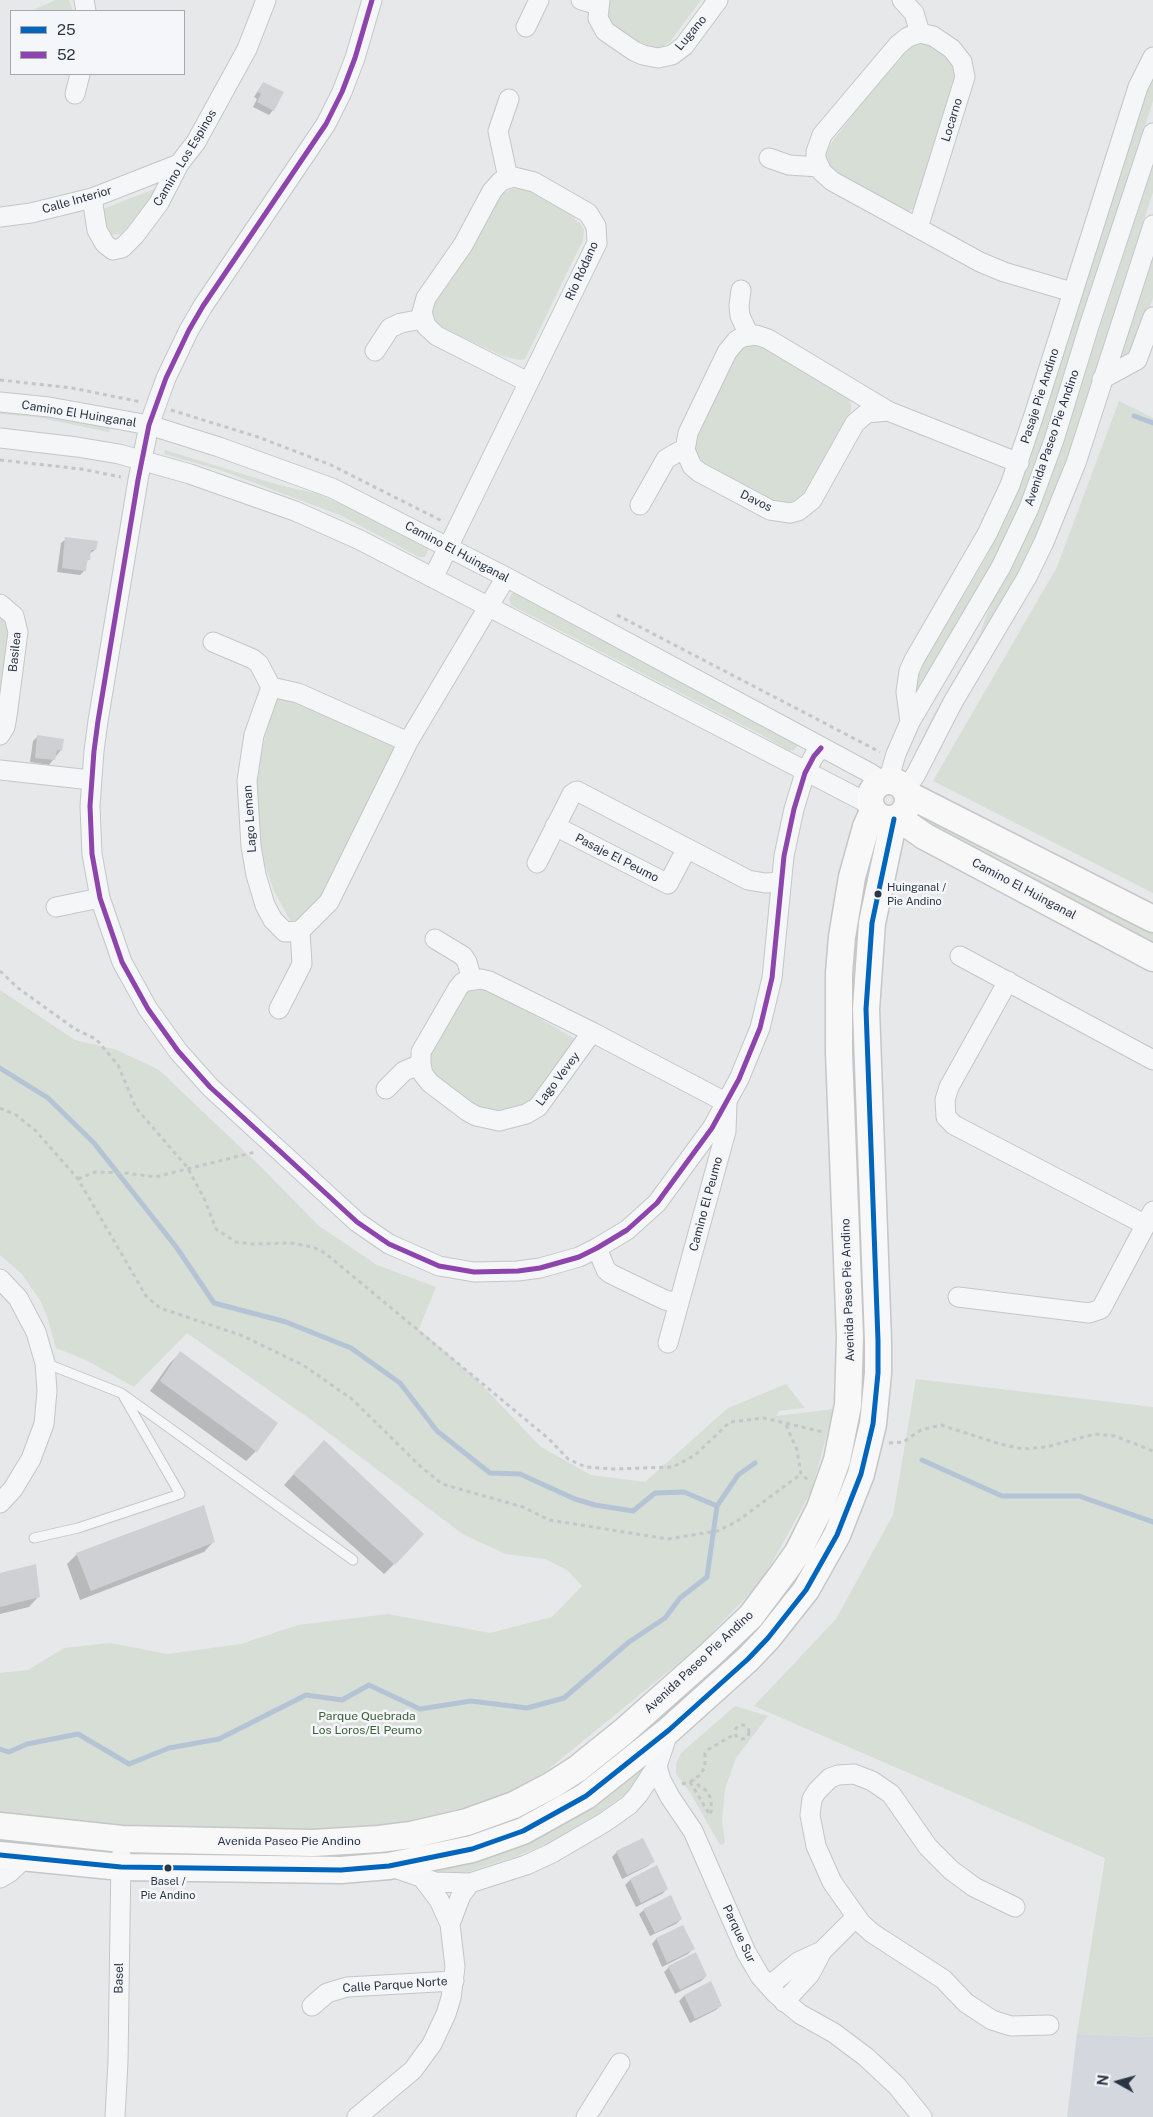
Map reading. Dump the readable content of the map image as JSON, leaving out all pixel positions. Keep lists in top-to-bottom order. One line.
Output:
{"streets":{"street":["Lugano","Locarno","Camino Los Espinos","Calle Interior","Río Ródano","Pasaje Pie Andino","Camino El Huinganal","Avenida Paseo Pie Andino","Davos","Basilea","Lago Leman","Pasaje El Peumo","Lago Vevey","Camino El Peumo","Parque Sur","Basel","Calle Parque Norte"]},"crossings":[["Camino Los Espinos","Calle Interior"],["Río Ródano","Camino El Huinganal"],["Pasaje Pie Andino","Avenida Paseo Pie Andino"],["Camino El Huinganal","Avenida Paseo Pie Andino"],["Camino El Huinganal","Camino El Peumo"],["Avenida Paseo Pie Andino","Basel"]],"parks":["Parque Quebrada Los Loros/El Peumo"],"places":["Huinganal / Pie Andino","Basel / Pie Andino"],"lines":["transit line 52","transit line 25"],"legend":["25","52"],"north":"left"}
